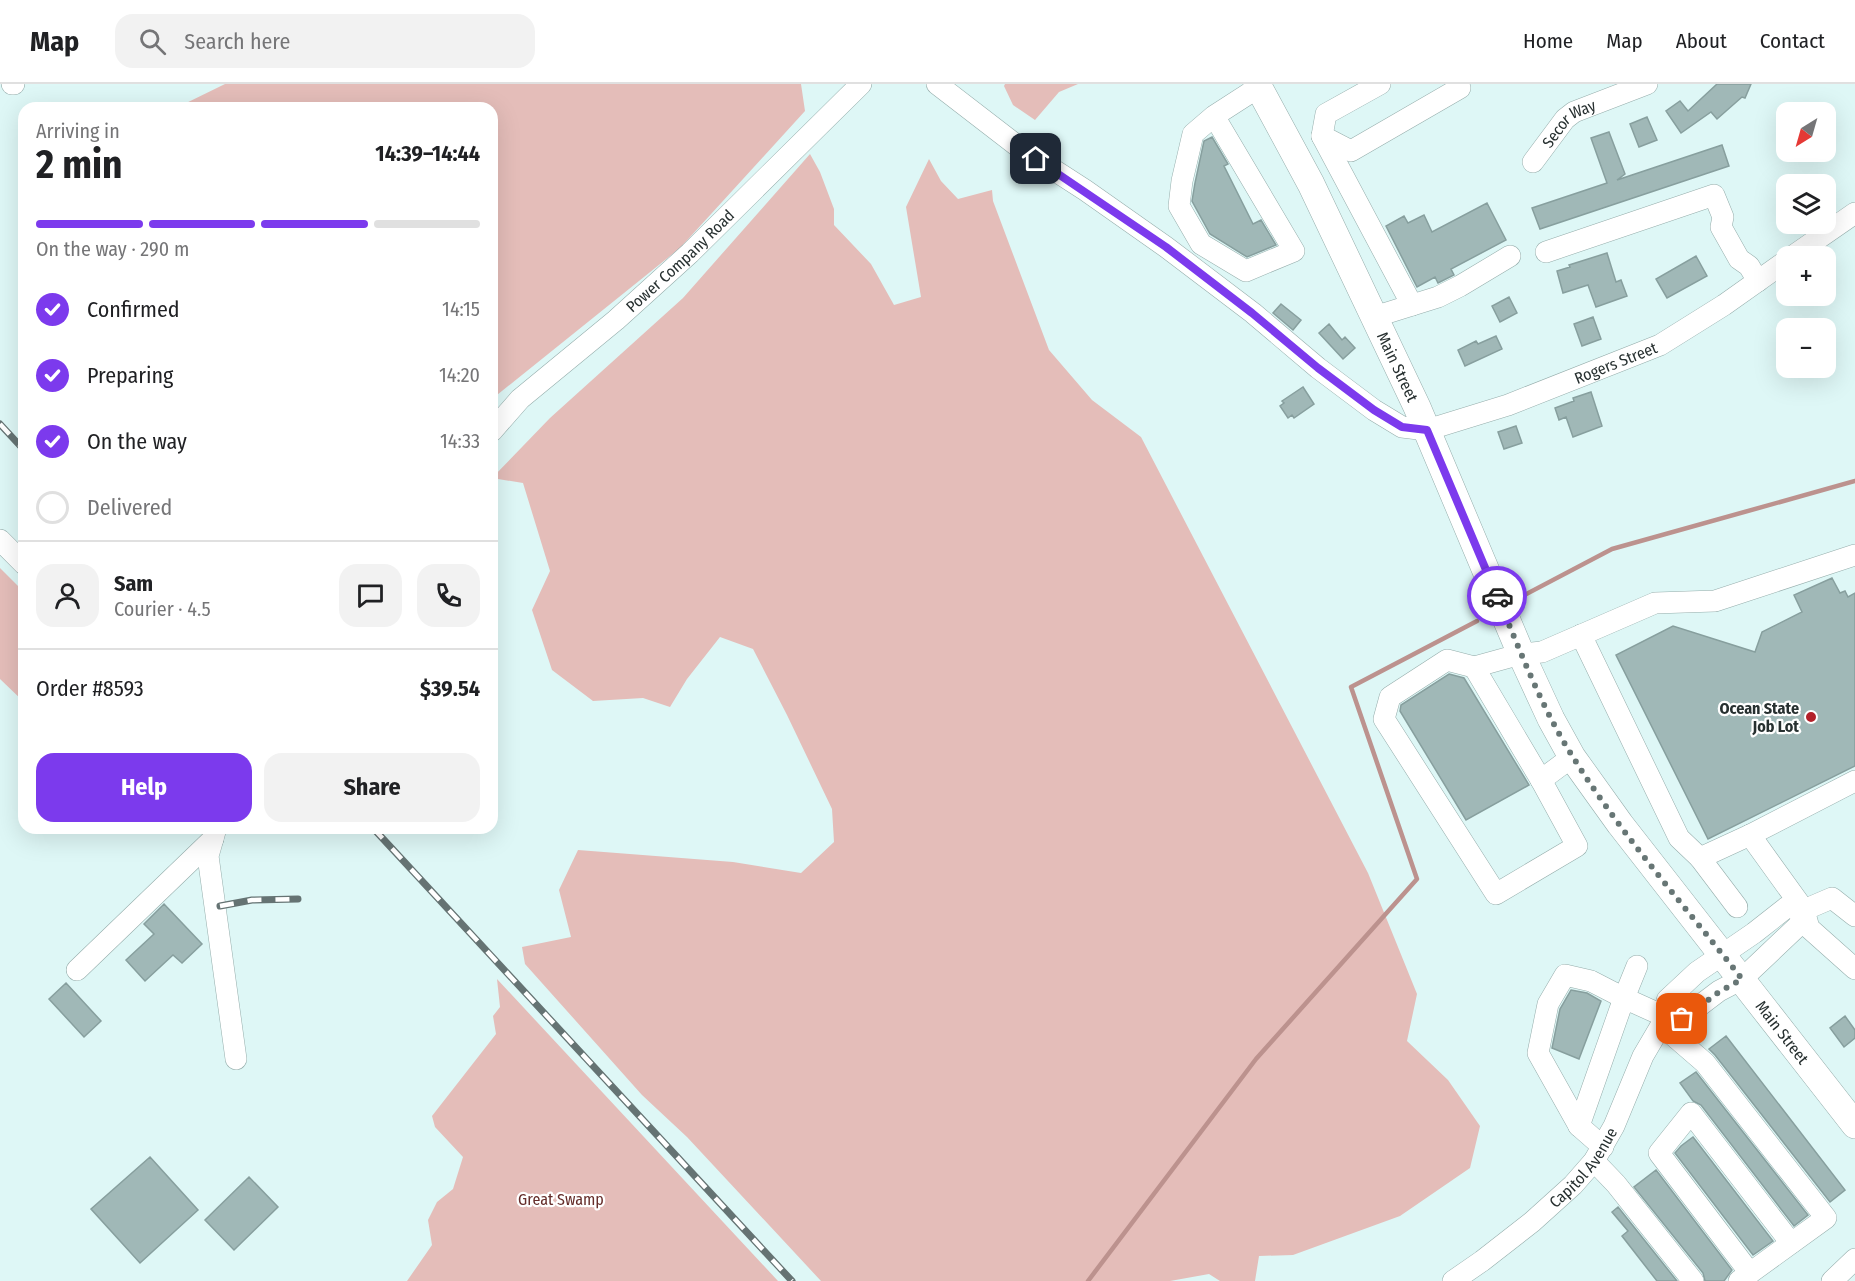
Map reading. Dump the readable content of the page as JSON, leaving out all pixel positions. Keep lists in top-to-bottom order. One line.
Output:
{"streets":{"main road":["Main Street"],"street":["Secor Way","Power Company Road","Rogers Street","Capitol Avenue"]},"crossings":[["Rogers Street","Main Street"],["Main Street","Capitol Avenue"]],"parks":["Great Swamp"],"places":["Ocean State Job Lot"],"north":"bottom left","page":{"header":"Map","search":"Search here","nav":["Home","Map","About","Contact"],"map_buttons":["+","−"],"heading":["2 min","Arriving in","14:39–14:44"],"panel":["Sam","Courier · 4.5","Order #8593","$39.54"],"bar":"On the way · 290 m","list":[["Confirmed","14:15"],["Preparing","14:20"],["On the way","14:33"],"Delivered"],"buttons":["Help","Share"]}}
